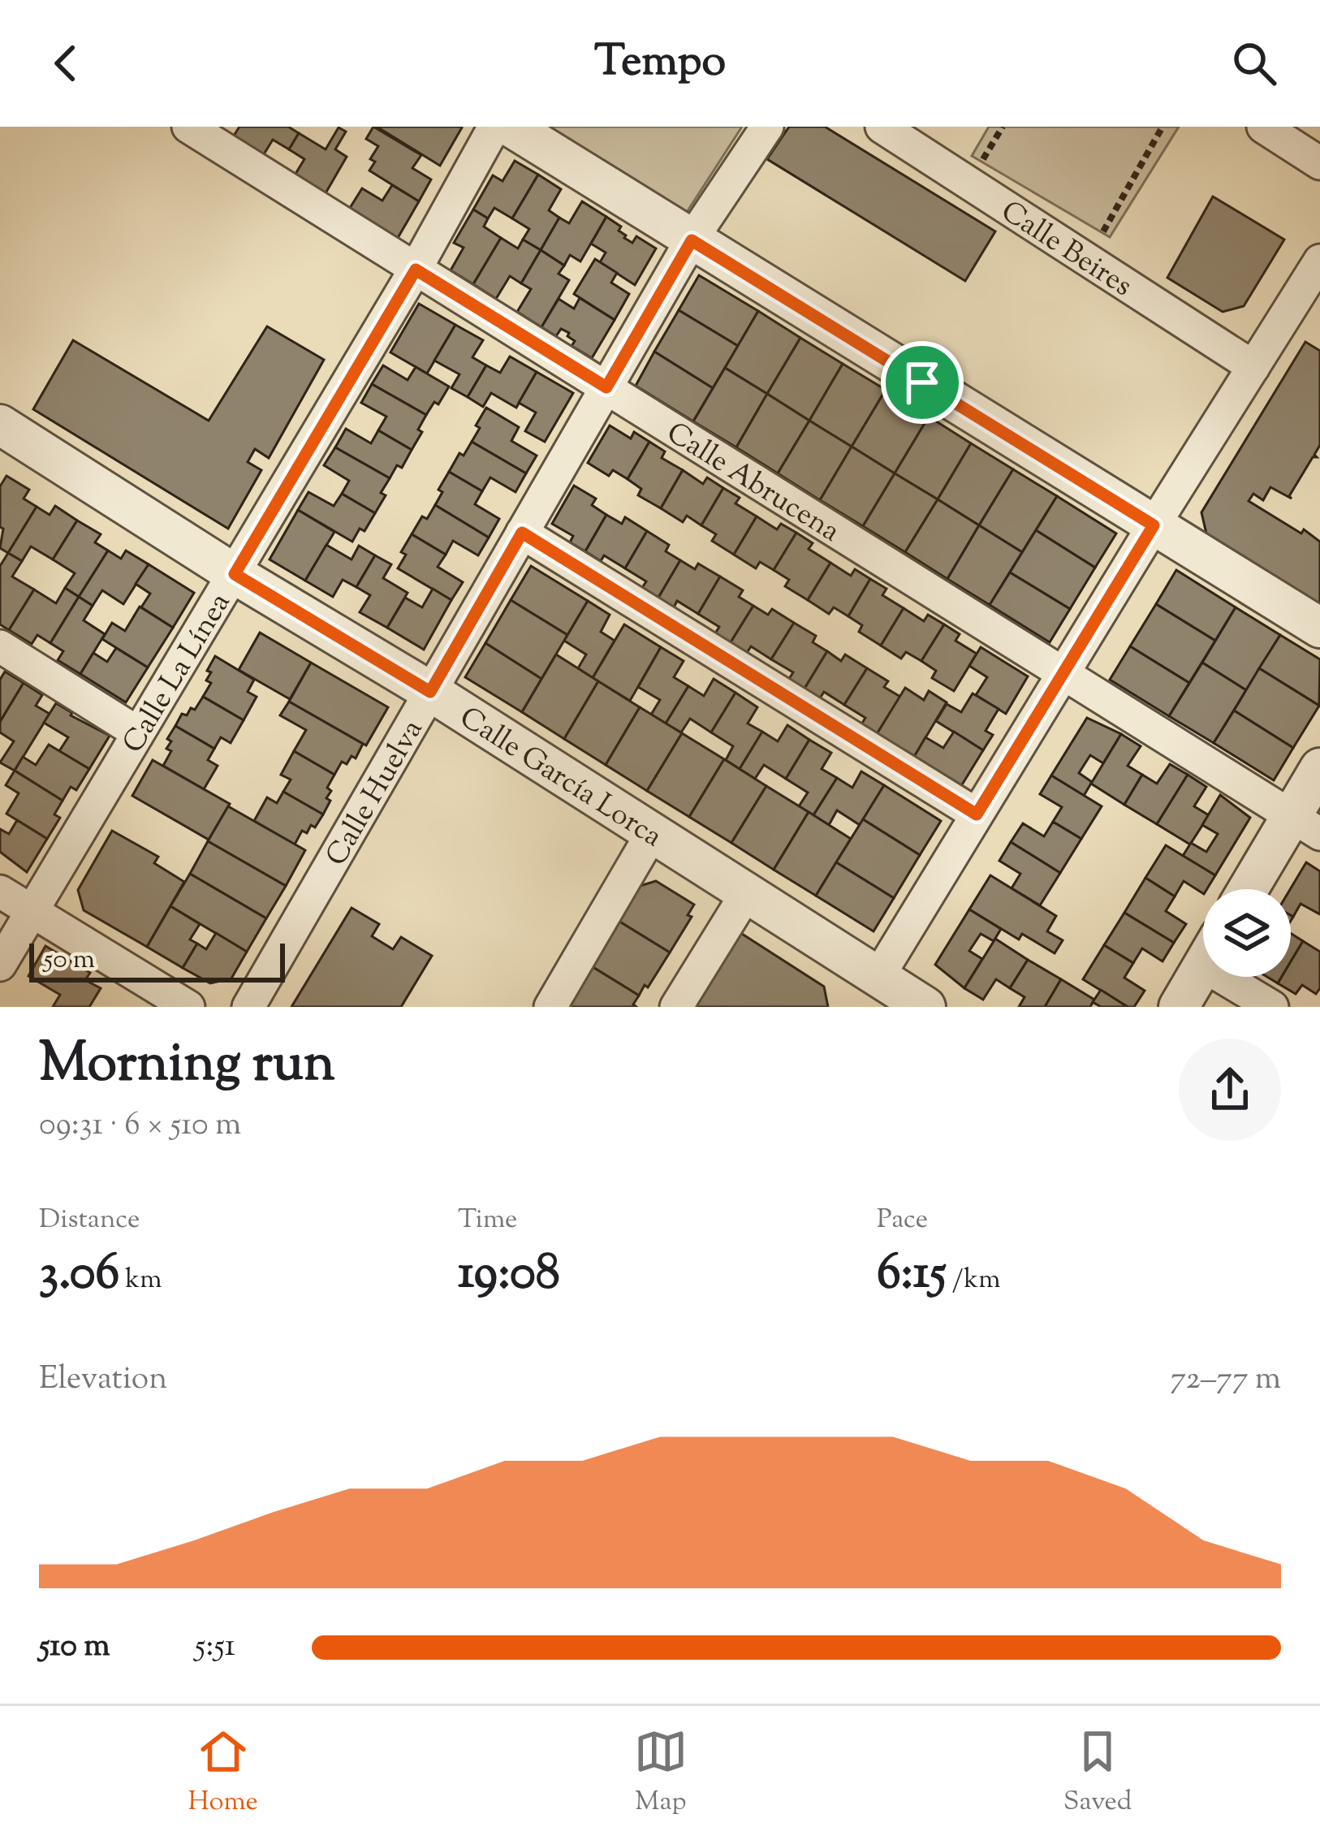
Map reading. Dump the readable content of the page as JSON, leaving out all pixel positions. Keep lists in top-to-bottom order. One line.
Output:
{"streets":{"street":["Calle Beires","Calle Abrucena","Calle La Línea","Calle García Lorca","Calle Huelva"]},"crossings":[["Calle Abrucena","Calle La Línea"],["Calle Abrucena","Calle Huelva"],["Calle La Línea","Calle García Lorca"],["Calle García Lorca","Calle Huelva"]],"scale_bar":"50 m","page":{"header":"Tempo","scale":"50 m","heading":["Morning run","09:31 · 6 × 510 m"],"stats":[["Distance","3.06 km"],["Time","19:08"],["Pace","6:15 /km"]],"chart":["Elevation","72–77 m"],"list":[{"name":"510 m","note":"5:51"}],"tabs":["Home","Map","Saved"]}}
